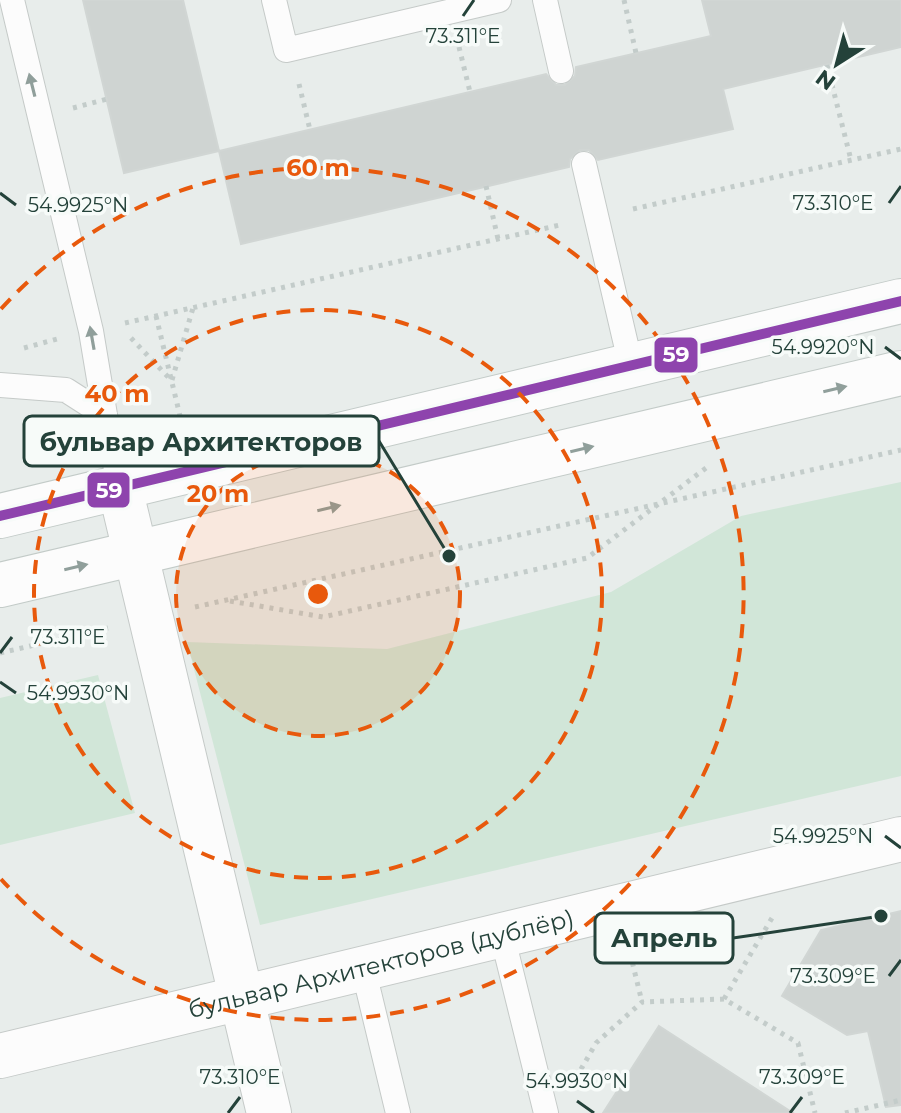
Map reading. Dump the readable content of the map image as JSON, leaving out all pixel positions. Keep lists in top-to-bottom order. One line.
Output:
{"streets":{"main road":["бульвар Архитекторов (дублёр)"]},"places":["бульвар Архитекторов","Апрель"],"lines":["transit line 59"],"north":"bottom left","coordinates":["73.311°E","73.310°E","54.9925°N","54.9920°N","54.9930°N","73.309°E"],"rings":["60 m","40 m","20 m"]}
